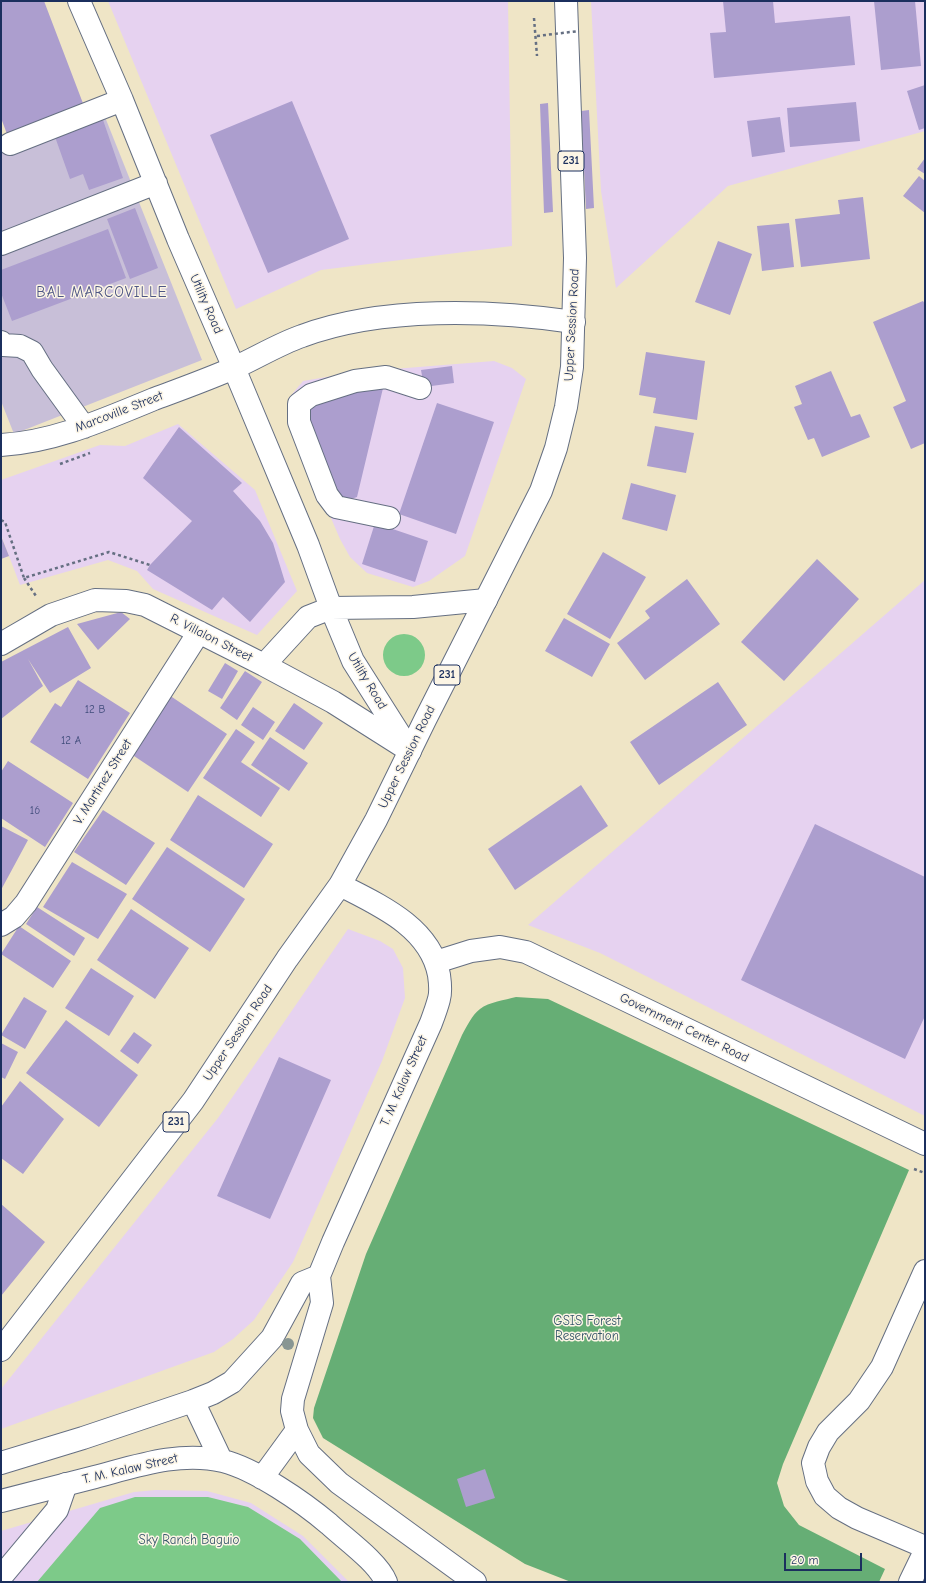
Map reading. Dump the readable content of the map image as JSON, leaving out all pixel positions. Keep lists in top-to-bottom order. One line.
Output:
{"streets":{"main road":["231","Utility Road","Upper Session Road","Marcoville Street","R. Villalon Street","V. Martinez Street","Government Center Road","T. M. Kalaw Street"]},"crossings":[["Utility Road","Upper Session Road"],["Utility Road","Marcoville Street"],["Utility Road","R. Villalon Street"],["Upper Session Road","Marcoville Street"],["Upper Session Road","R. Villalon Street"],["Upper Session Road","T. M. Kalaw Street"],["R. Villalon Street","V. Martinez Street"],["Government Center Road","T. M. Kalaw Street"]],"districts":["BAL MARCOVILLE"],"parks":["GSIS Forest Reservation","Sky Ranch Baguio"],"house_numbers":["12 B","12 A","16"],"scale_bar":"20 m"}
